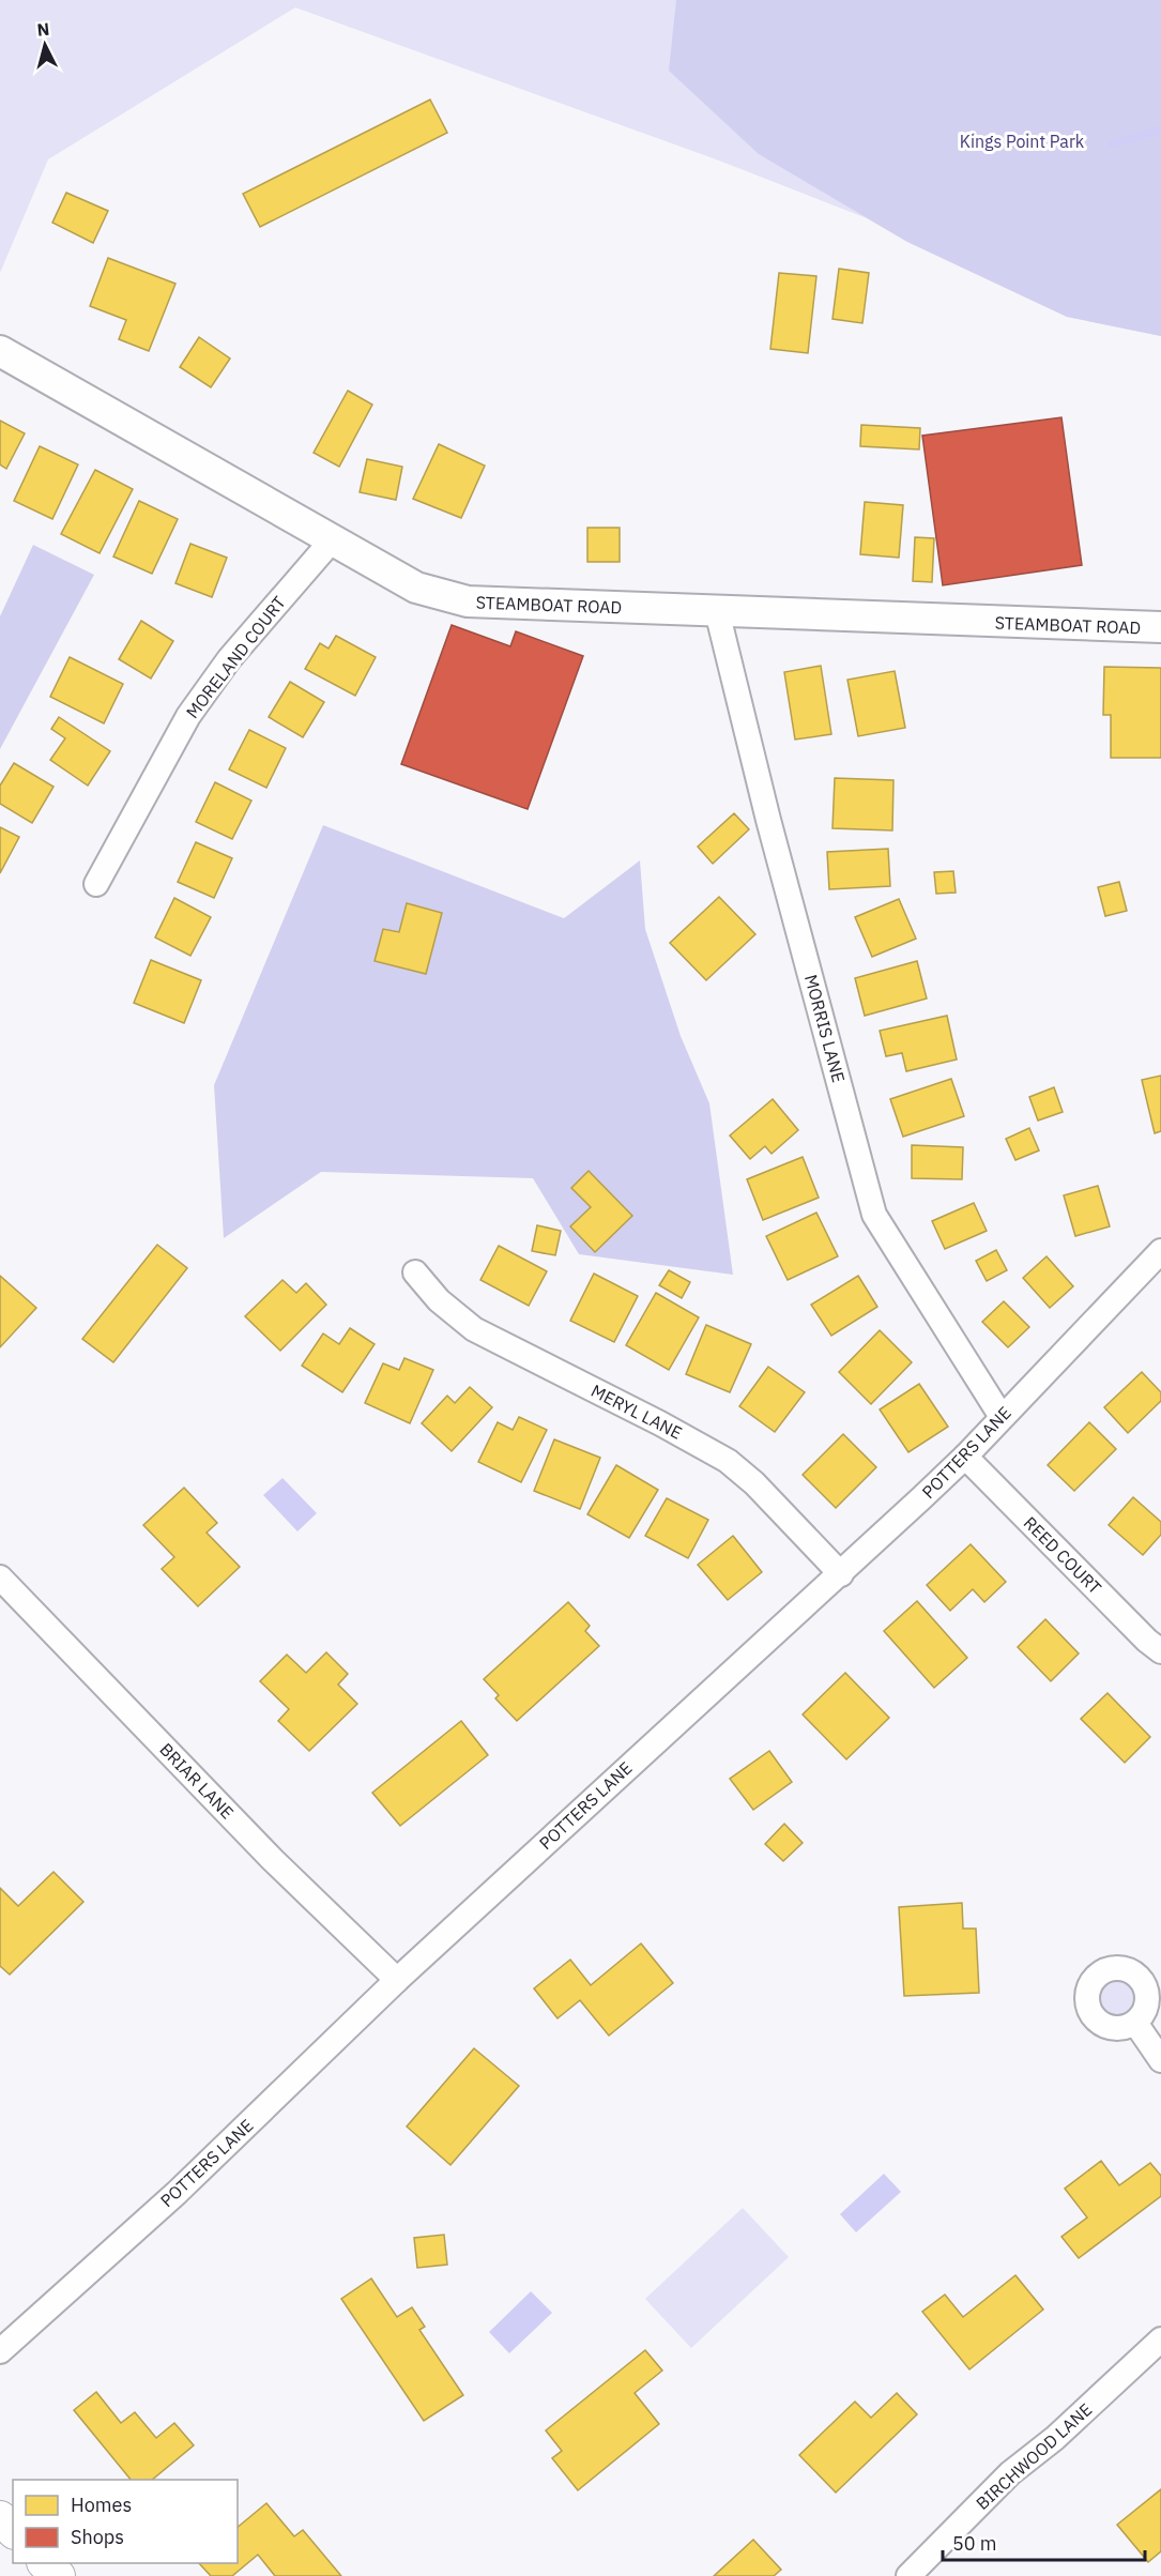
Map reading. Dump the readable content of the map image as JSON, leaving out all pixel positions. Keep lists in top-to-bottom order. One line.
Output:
{"streets":{"street":["STEAMBOAT ROAD","MORELAND COURT","MORRIS LANE","MERYL LANE","POTTERS LANE","REED COURT","BRIAR LANE","BIRCHWOOD LANE"]},"crossings":[["STEAMBOAT ROAD","MORELAND COURT"],["STEAMBOAT ROAD","MORRIS LANE"],["MORRIS LANE","POTTERS LANE"],["MERYL LANE","POTTERS LANE"],["POTTERS LANE","REED COURT"],["POTTERS LANE","BRIAR LANE"]],"parks":["Kings Point Park"],"legend":["Homes","Shops"],"scale_bar":"50 m","north":"top"}
